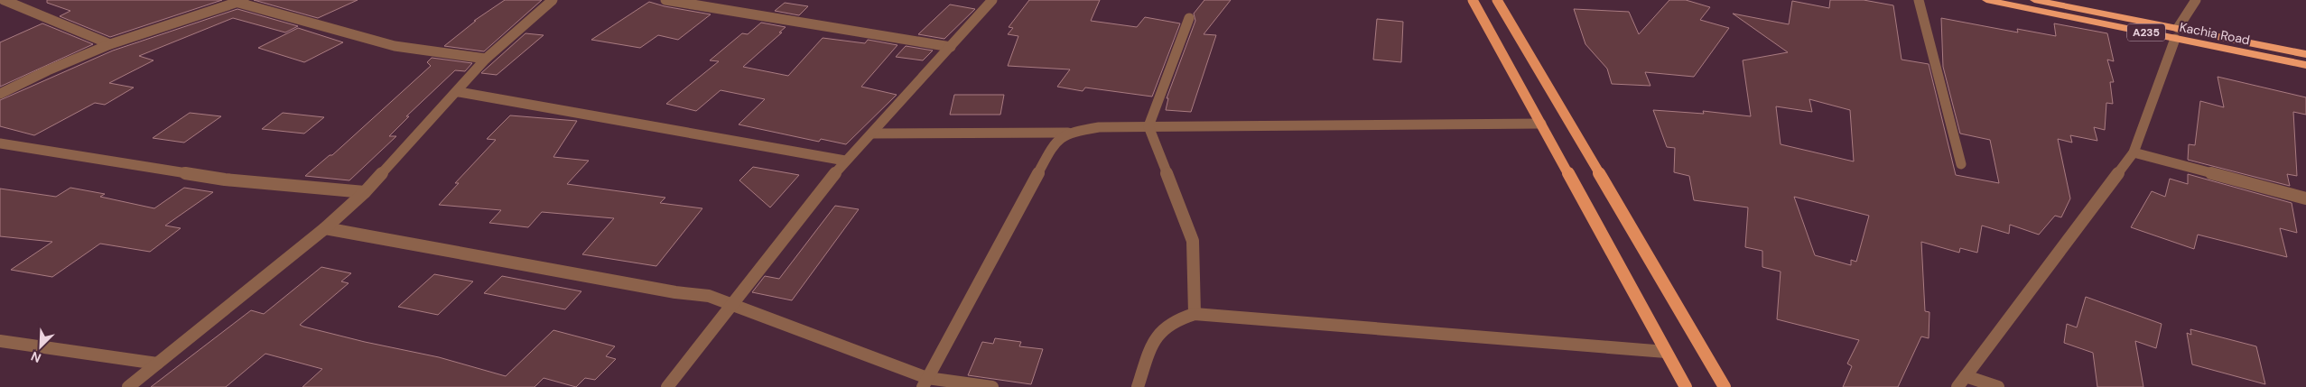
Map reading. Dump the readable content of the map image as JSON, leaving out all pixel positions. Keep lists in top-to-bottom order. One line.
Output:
{"streets":{"highway":["A235","Kachia Road"]},"north":"bottom left"}
